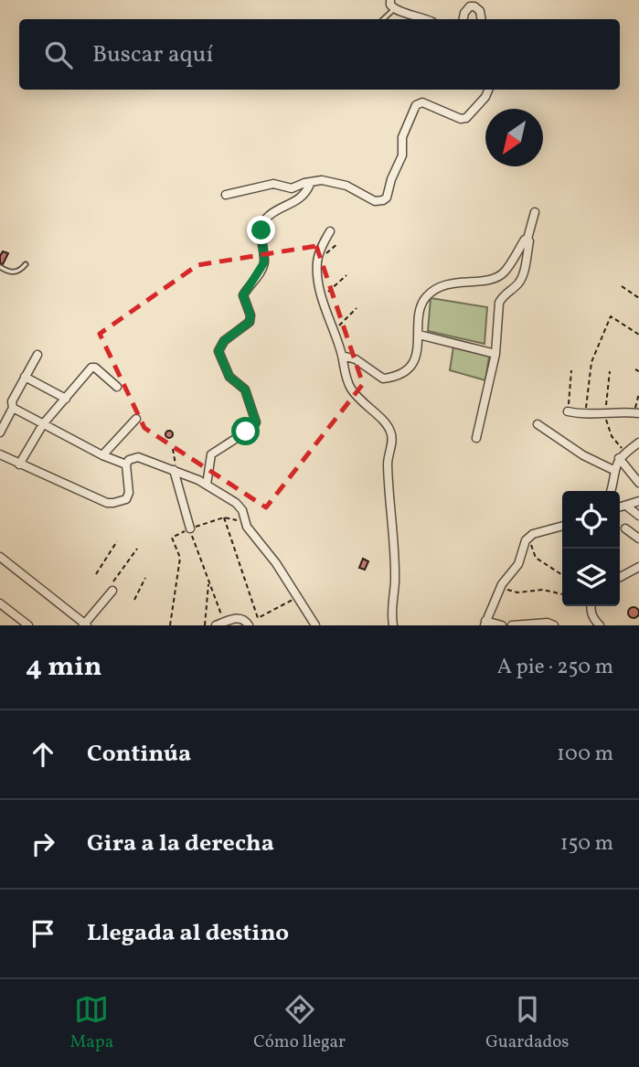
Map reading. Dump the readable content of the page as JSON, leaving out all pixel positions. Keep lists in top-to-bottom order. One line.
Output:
{"north":"bottom left","page":{"search":"Buscar aquí","heading":["4 min","A pie · 250 m"],"list":[["Continúa","100 m"],["Gira a la derecha","150 m"],"Llegada al destino"],"nav":["Mapa","Cómo llegar","Guardados"]}}
